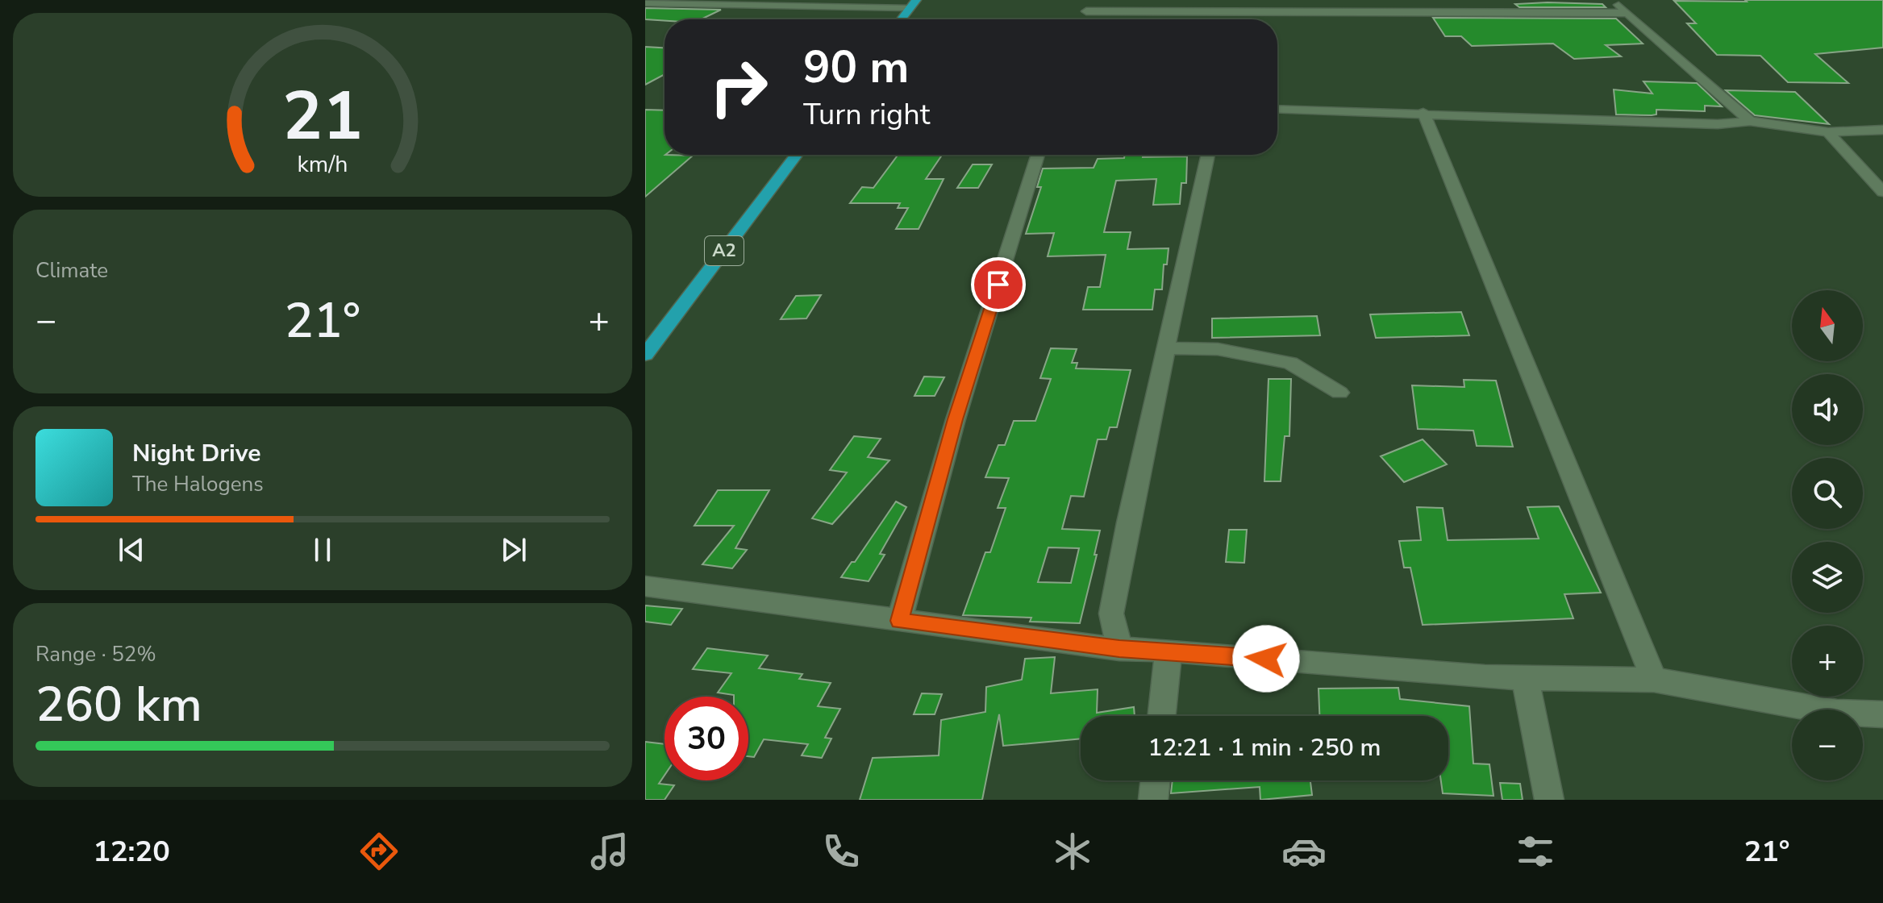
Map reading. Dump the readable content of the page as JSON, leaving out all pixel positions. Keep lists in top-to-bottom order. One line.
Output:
{"streets":{"highway":["A2"]},"north":"top","page":{"turn":["90 m","Turn right"],"tile":["Climate",["Range · 52%","260 km"]],"map_buttons":["+","−"],"heat":["−","21°","+"],"song":["Night Drive","The Halogens"],"limit":"30","trip":"12:21 · 1 min · 250 m","tabs":["12:20","21°"],"gauge":["21","km/h"]}}
